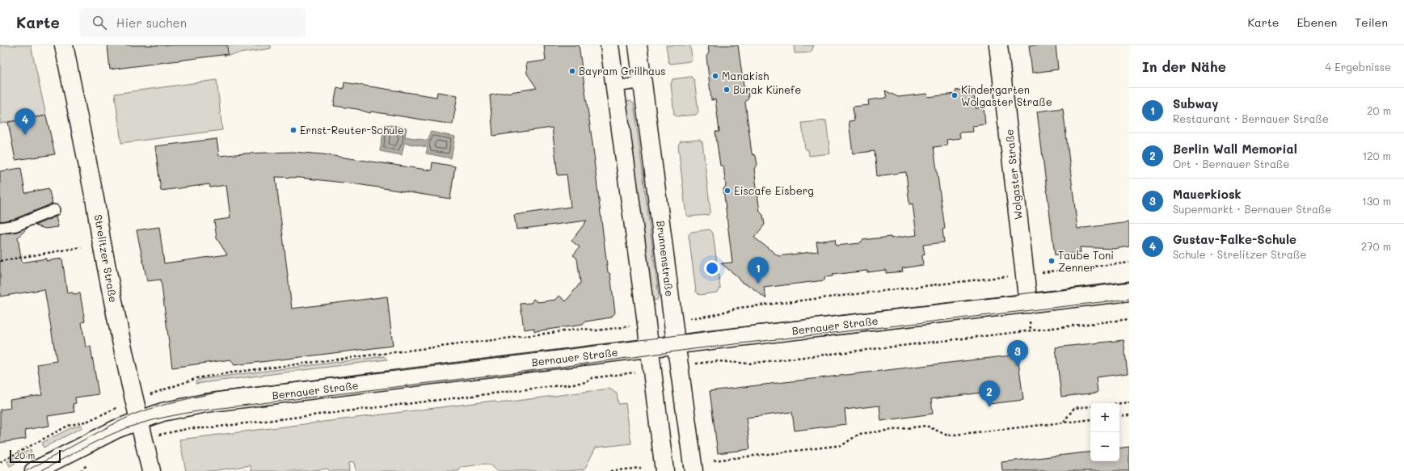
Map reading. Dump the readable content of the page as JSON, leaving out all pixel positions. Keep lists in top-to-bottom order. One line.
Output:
{"streets":{"main road":["Wolgaster Straße","Strelitzer Straße","Brunnenstraße","Bernauer Straße"]},"crossings":[["Wolgaster Straße","Bernauer Straße"],["Strelitzer Straße","Bernauer Straße"],["Brunnenstraße","Bernauer Straße"]],"places":["Bayram Grillhaus","Manakish","Burak Künefe","Kindergarten Wolgaster Straße","Ernst-Reuter-Schule","Eiscafe Eisberg","Taube Toni Zenner"],"scale_bar":"20 m","page":{"header":"Karte","search":"Hier suchen","nav":["Karte","Ebenen","Teilen"],"heading":["In der Nähe","4 Ergebnisse"],"list":[{"mark":"1","name":"Subway","note":"Restaurant · Bernauer Straße","value":"20 m"},{"mark":"2","name":"Berlin Wall Memorial","note":"Ort · Bernauer Straße","value":"120 m"},{"mark":"3","name":"Mauerkiosk","note":"Supermarkt · Bernauer Straße","value":"130 m"},{"mark":"4","name":"Gustav-Falke-Schule","note":"Schule · Strelitzer Straße","value":"270 m"}],"pins":["4","1","3","2"],"map_buttons":["+","−"],"scale":"20 m"}}
